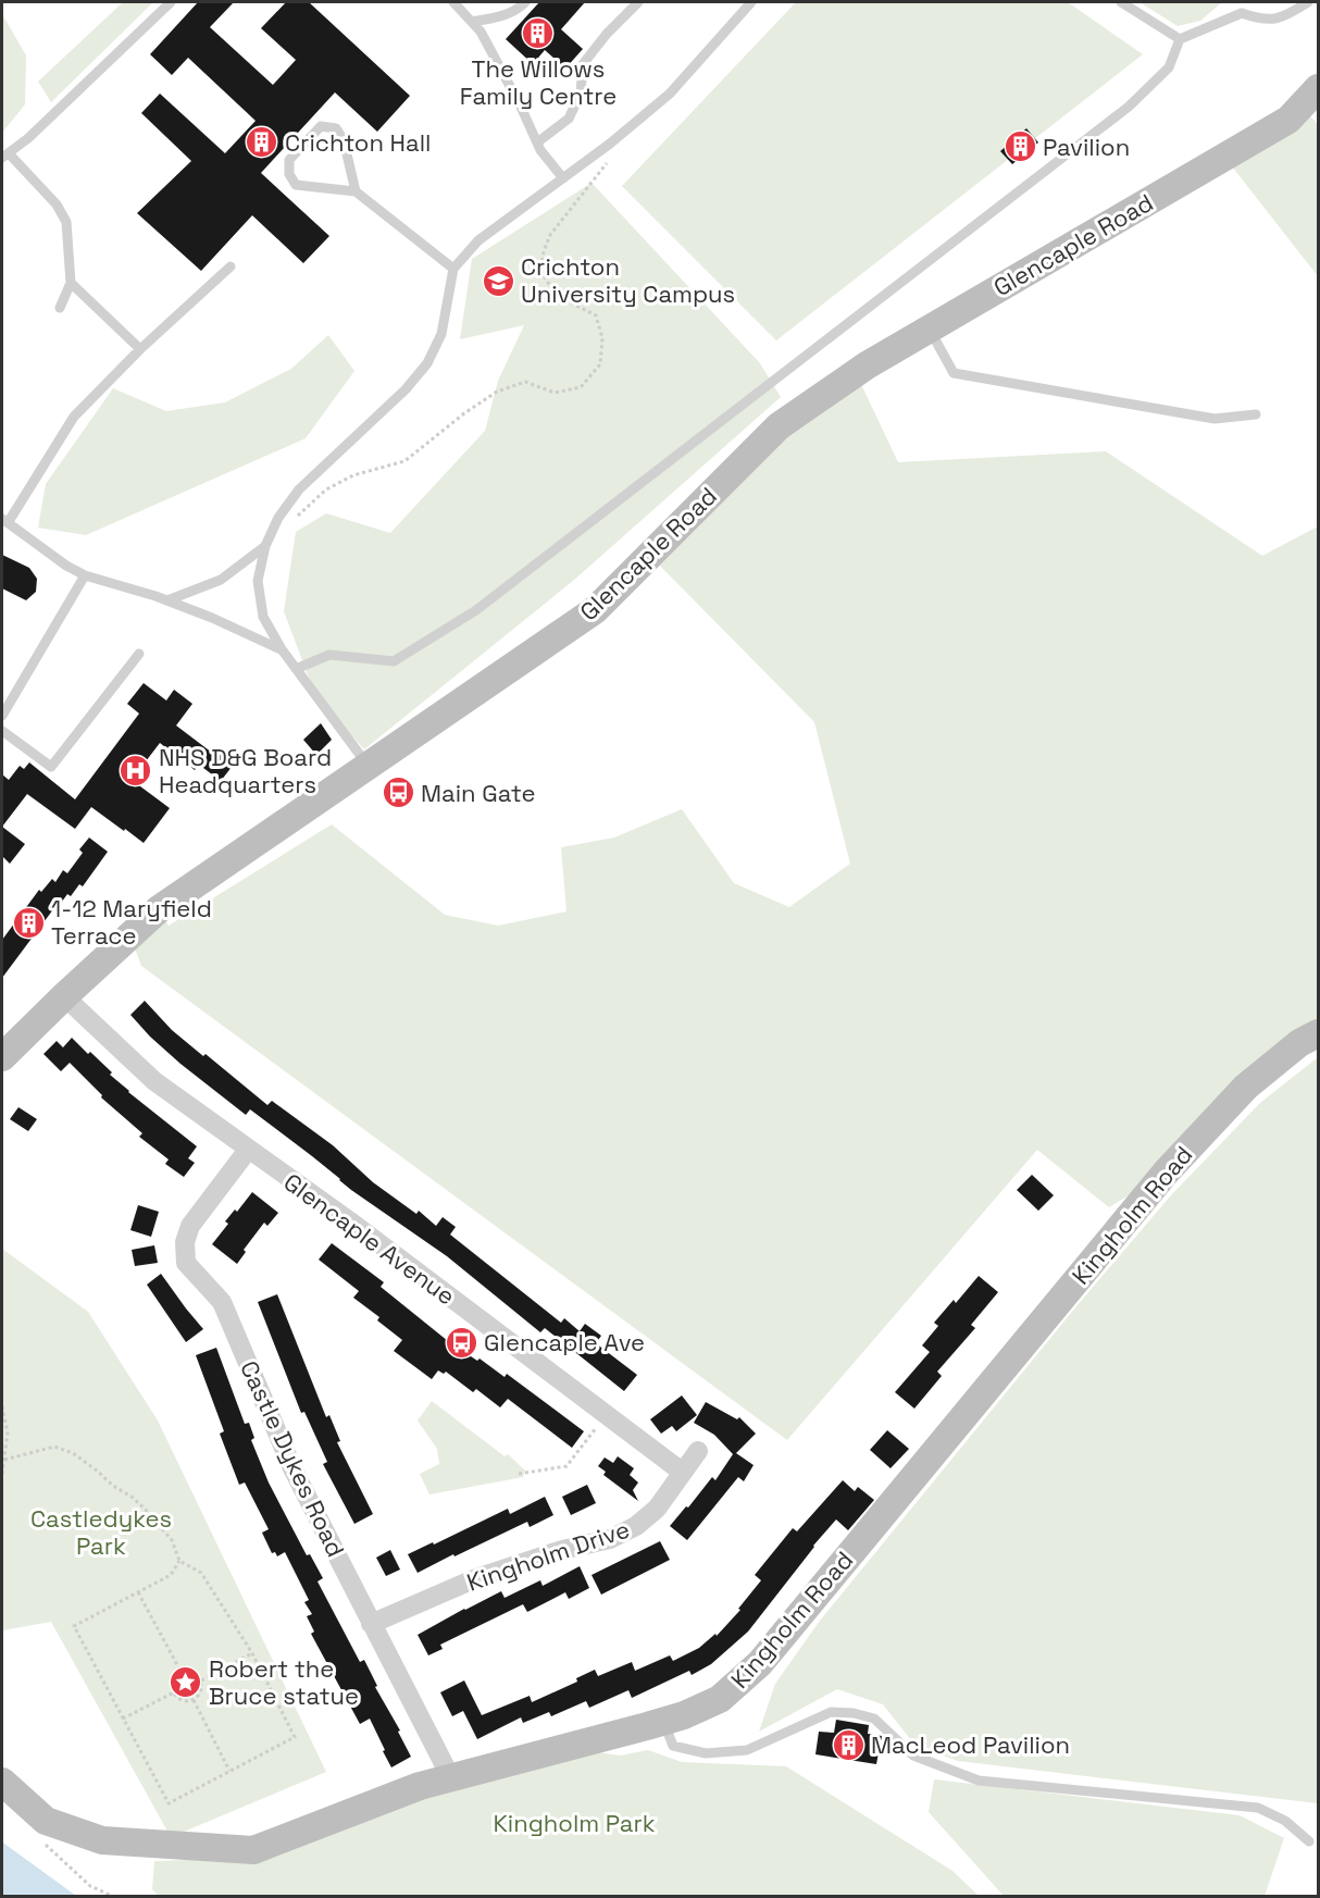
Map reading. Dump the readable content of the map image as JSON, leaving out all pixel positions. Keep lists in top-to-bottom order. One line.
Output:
{"streets":{"main road":["Glencaple Road","Kingholm Road"],"street":["Glencaple Avenue","Castle Dykes Road","Kingholm Drive"]},"crossings":[["Glencaple Road","Glencaple Avenue"],["Kingholm Road","Castle Dykes Road"],["Glencaple Avenue","Castle Dykes Road"],["Glencaple Avenue","Kingholm Drive"],["Castle Dykes Road","Kingholm Drive"]],"parks":["Castledykes Park","Kingholm Park"],"places":{"building":["The Willows Family Centre","Crichton Hall","Pavilion","1-12 Maryfield Terrace","MacLeod Pavilion"],"school or university":["Crichton University Campus"],"hospital":["NHS D&G Board Headquarters"],"bus stop":["Main Gate","Glencaple Ave"],"place":["Robert the Bruce statue"]}}
